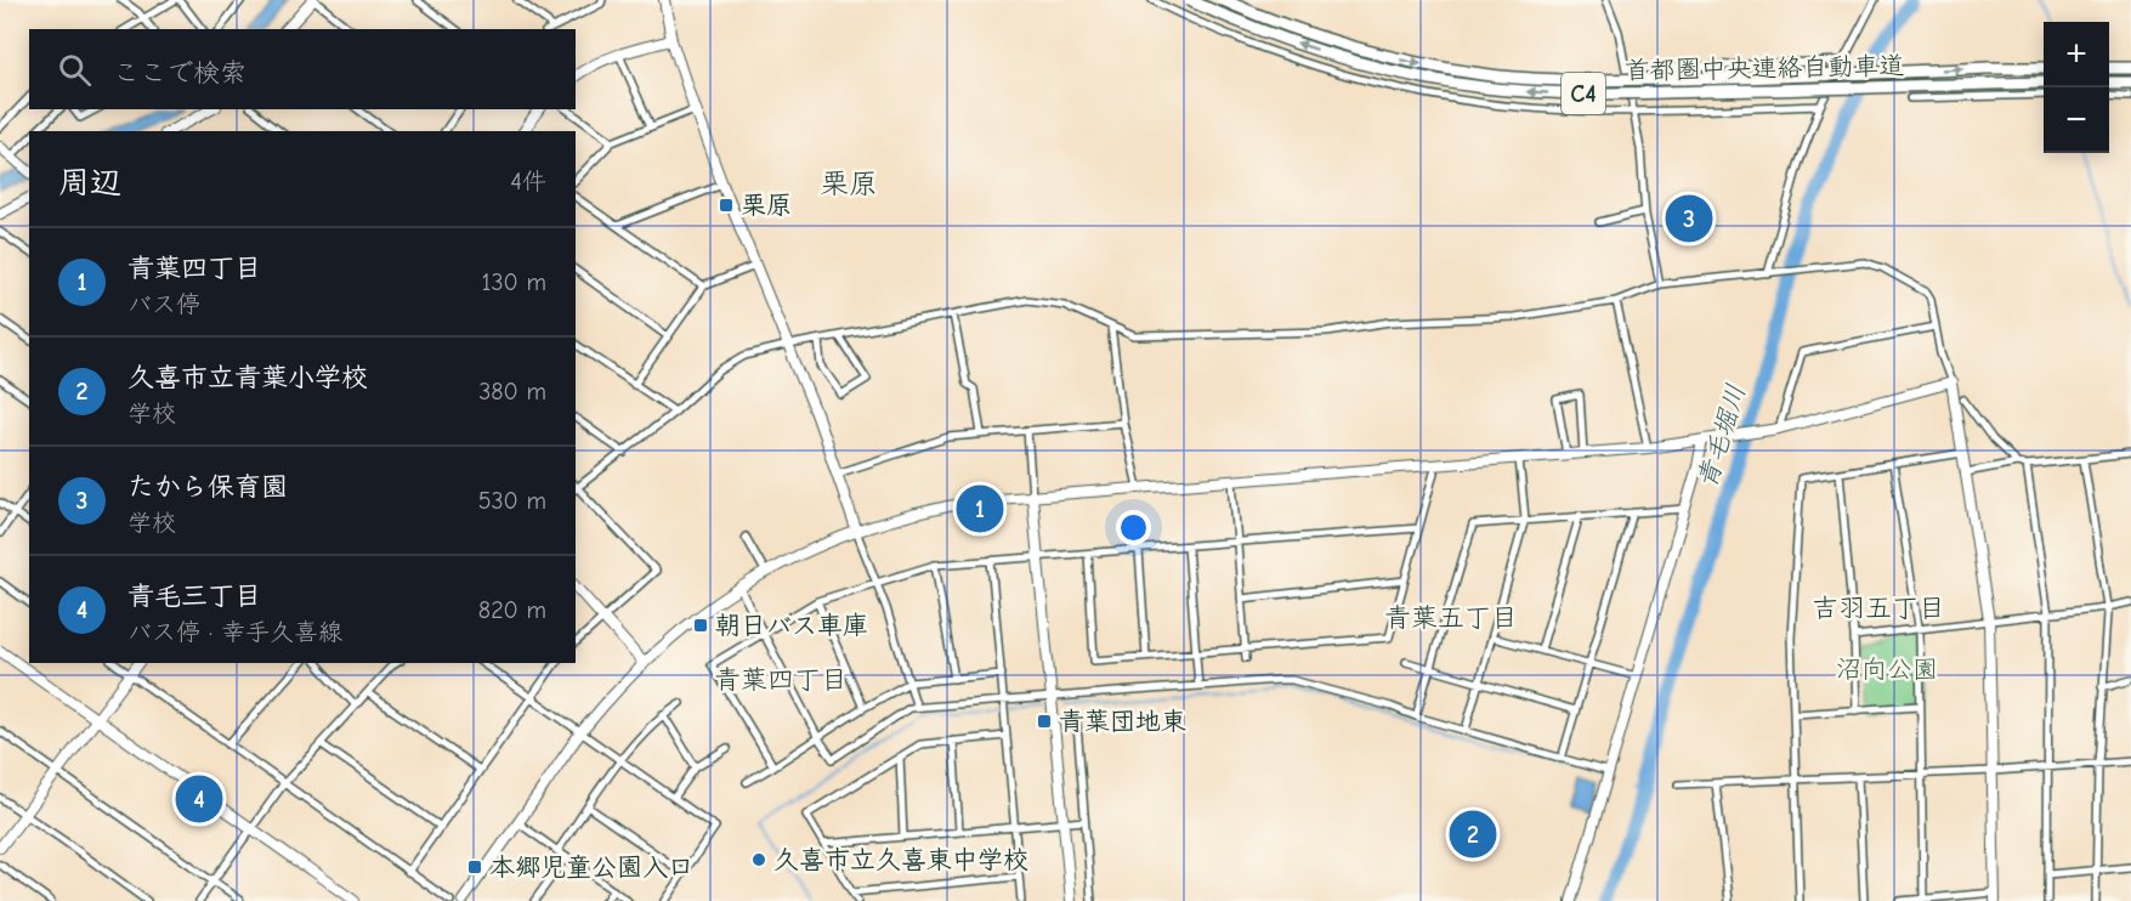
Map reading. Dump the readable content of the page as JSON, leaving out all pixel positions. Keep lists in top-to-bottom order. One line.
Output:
{"streets":{"highway":["首都圏中央連絡自動車道","C4"]},"districts":["栗原","吉羽五丁目","青葉五丁目","青葉四丁目"],"water":["青毛堀川"],"parks":["沼向公園"],"places":{"transit":["栗原","朝日バス車庫","青葉団地東","本郷児童公園入口"],"other":["久喜市立久喜東中学校"]},"page":{"map_buttons":["+","−"],"search":"ここで検索","heading":["周辺","4件"],"pins":["3","1","4","2"],"list":[{"mark":"1","name":"青葉四丁目","note":"バス停","value":"130 m"},{"mark":"2","name":"久喜市立青葉小学校","note":"学校","value":"380 m"},{"mark":"3","name":"たから保育園","note":"学校","value":"530 m"},{"mark":"4","name":"青毛三丁目","note":"バス停 · 幸手久喜線","value":"820 m"}]}}
